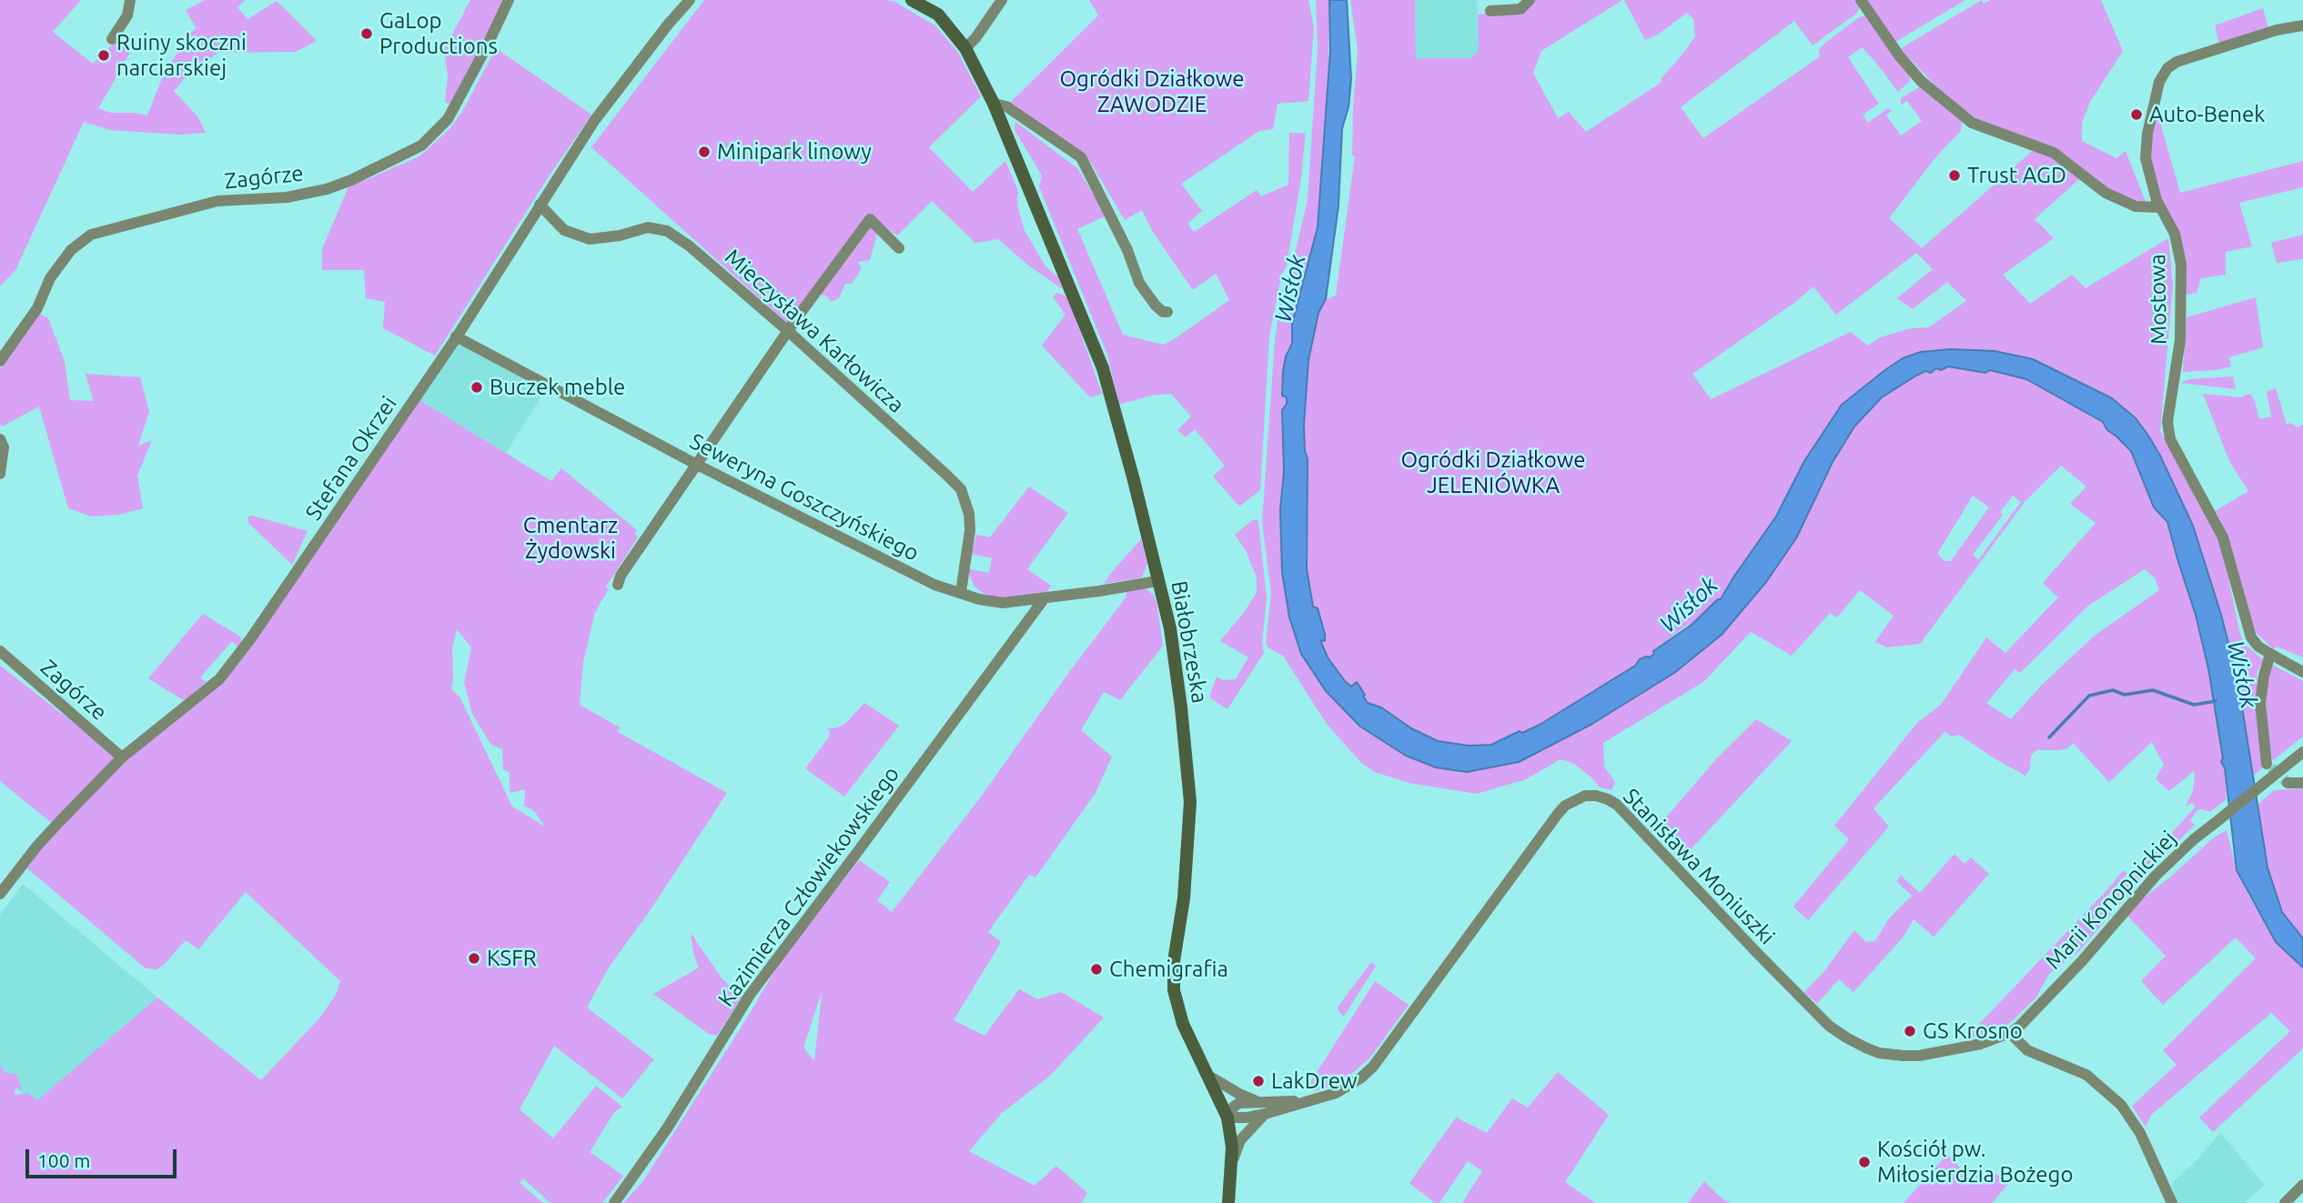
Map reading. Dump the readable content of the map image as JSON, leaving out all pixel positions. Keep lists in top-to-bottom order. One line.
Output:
{"streets":{"street":["Zagórze","Mostowa","Mieczysława Karłowicza","Stefana Okrzei","Seweryna Goszczyńskiego","Białobrzeska","Stanisława Moniuszki","Kazimierza Człowiekowskiego","Marii Konopnickiej"]},"crossings":[["Zagórze","Stefana Okrzei"],["Mieczysława Karłowicza","Stefana Okrzei"],["Mieczysława Karłowicza","Seweryna Goszczyńskiego"],["Stefana Okrzei","Seweryna Goszczyńskiego"],["Seweryna Goszczyńskiego","Białobrzeska"],["Seweryna Goszczyńskiego","Kazimierza Człowiekowskiego"],["Białobrzeska","Stanisława Moniuszki"],["Stanisława Moniuszki","Marii Konopnickiej"]],"water":["Wisłok"],"parks":["Ogródki Działkowe ZAWODZIE","Ogródki Działkowe JELENIÓWKA","Cmentarz Żydowski"],"places":["GaLop Productions","Ruiny skoczni narciarskiej","Auto-Benek","Minipark linowy","Trust AGD","Buczek meble","KSFR","Chemigrafia","GS Krosno","LakDrew","Kościół pw. Miłosierdzia Bożego"],"scale_bar":"100 m"}
